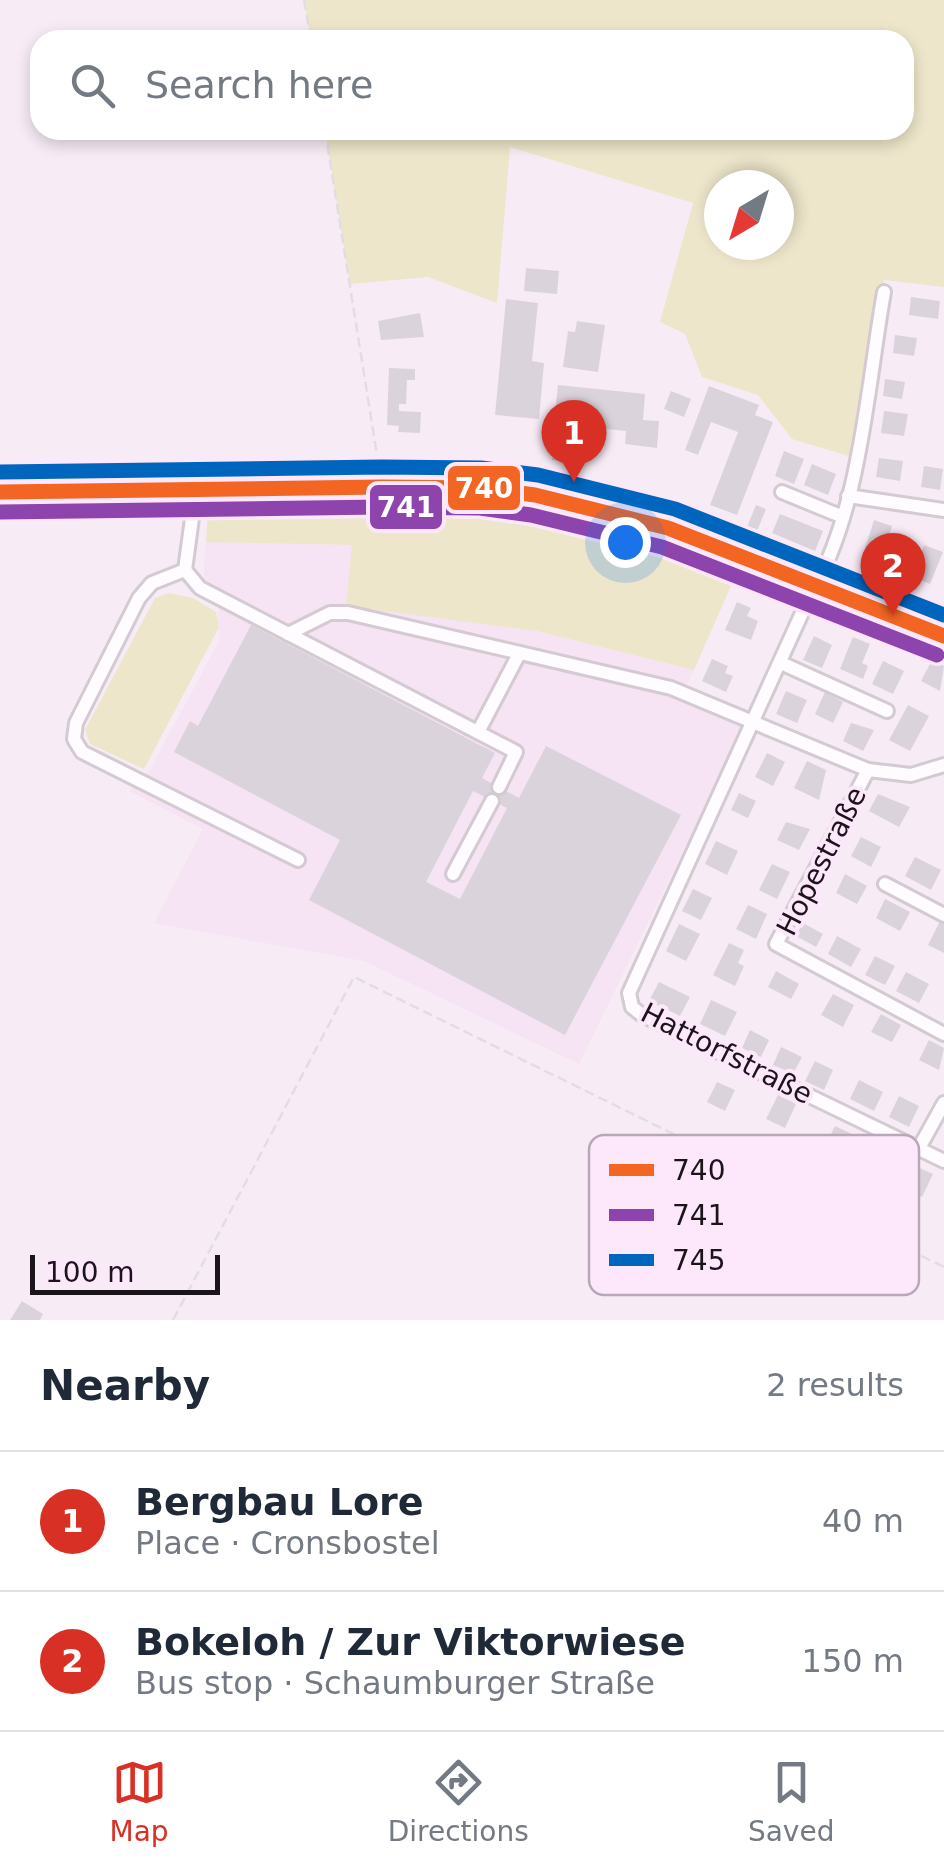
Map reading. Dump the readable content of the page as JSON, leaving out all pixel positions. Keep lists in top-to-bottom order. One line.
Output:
{"streets":{"street":["Hopestraße","Hattorfstraße"]},"lines":["transit line 745","transit line 740","transit line 741"],"legend":["740","741","745"],"scale_bar":"100 m","north":"bottom left","page":{"search":"Search here","pins":["1","2"],"scale":"100 m","heading":["Nearby","2 results"],"list":[{"mark":"1","name":"Bergbau Lore","note":"Place · Cronsbostel","value":"40 m"},{"mark":"2","name":"Bokeloh / Zur Viktorwiese","note":"Bus stop · Schaumburger Straße","value":"150 m"}],"nav":["Map","Directions","Saved"]}}
